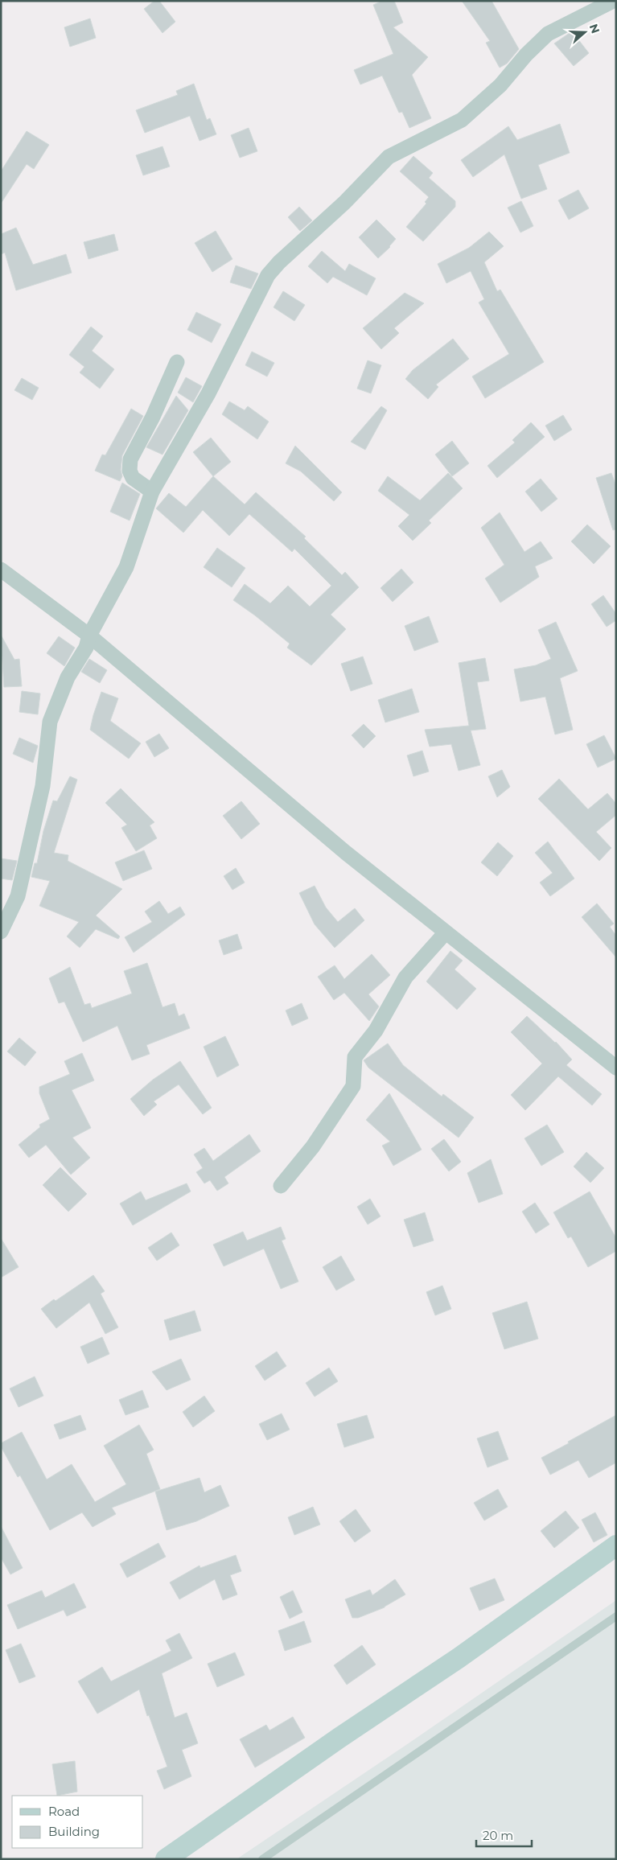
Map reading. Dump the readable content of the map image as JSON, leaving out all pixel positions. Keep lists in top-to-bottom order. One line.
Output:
{"legend":["Road","Building"],"scale_bar":"20 m","north":"right"}
